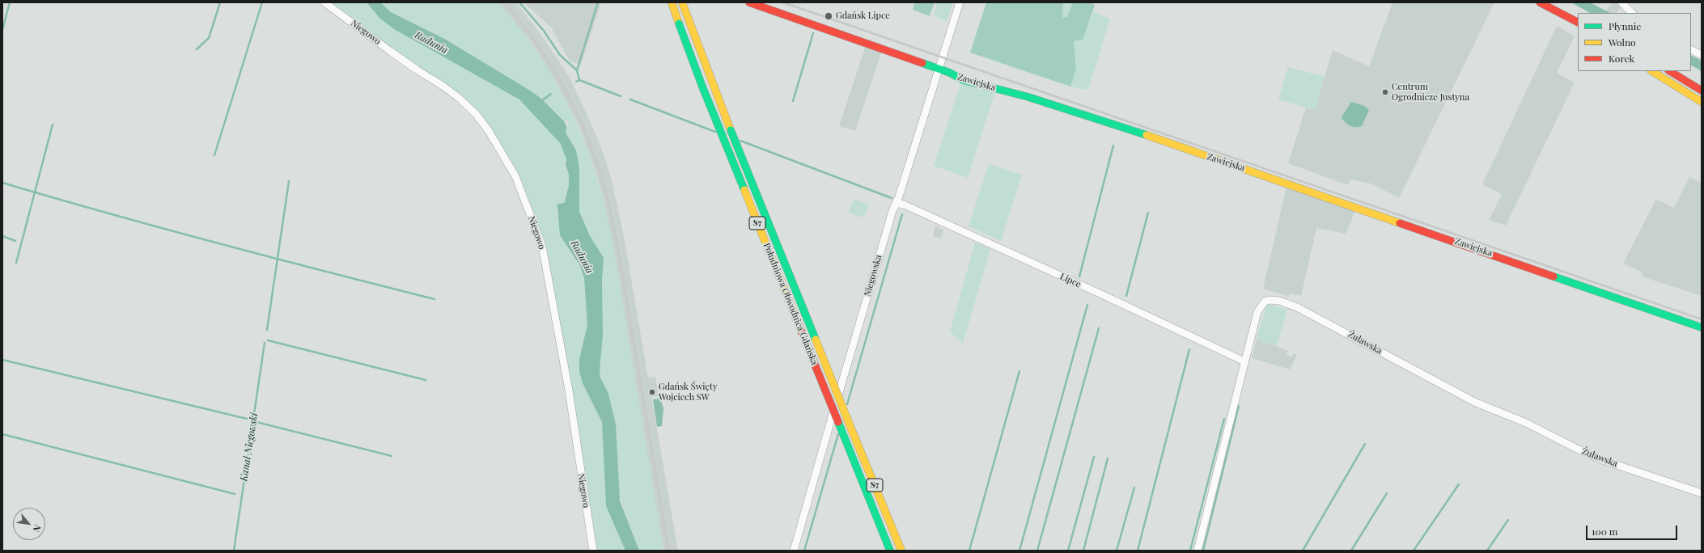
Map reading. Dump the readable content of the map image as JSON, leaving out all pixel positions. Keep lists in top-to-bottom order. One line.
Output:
{"streets":{"main road":["Zawiejska","S7","Południowa Obwodnica Gdańska"],"street":["Niegowo","Niegowska","Lipce","Żuławska"]},"crossings":[["Zawiejska","Niegowska"],["Niegowska","Lipce"],["Lipce","Żuławska"]],"water":["Radunia","Kanał Niegowski"],"places":["Gdańsk Lipce","Centrum Ogrodnicze Justyna","Gdańsk Święty Wojciech SW"],"legend":["Płynnie","Wolno","Korek"],"scale_bar":"100 m","north":"bottom right"}
